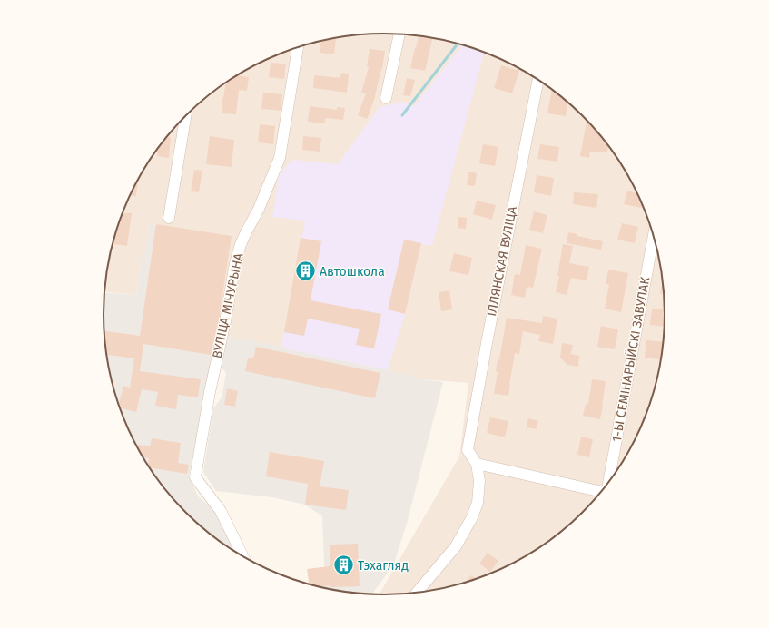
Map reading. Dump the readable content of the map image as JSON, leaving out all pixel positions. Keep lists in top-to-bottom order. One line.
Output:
{"streets":{"street":["ІЛЛЯНСКАЯ ВУЛІЦА","ВУЛІЦА МІЧУРЫНА","1-Ы СЕМІНАРЫЙСКІ ЗАВУЛАК"]},"places":{"building":["Автошкола","Тэхагляд"]}}
